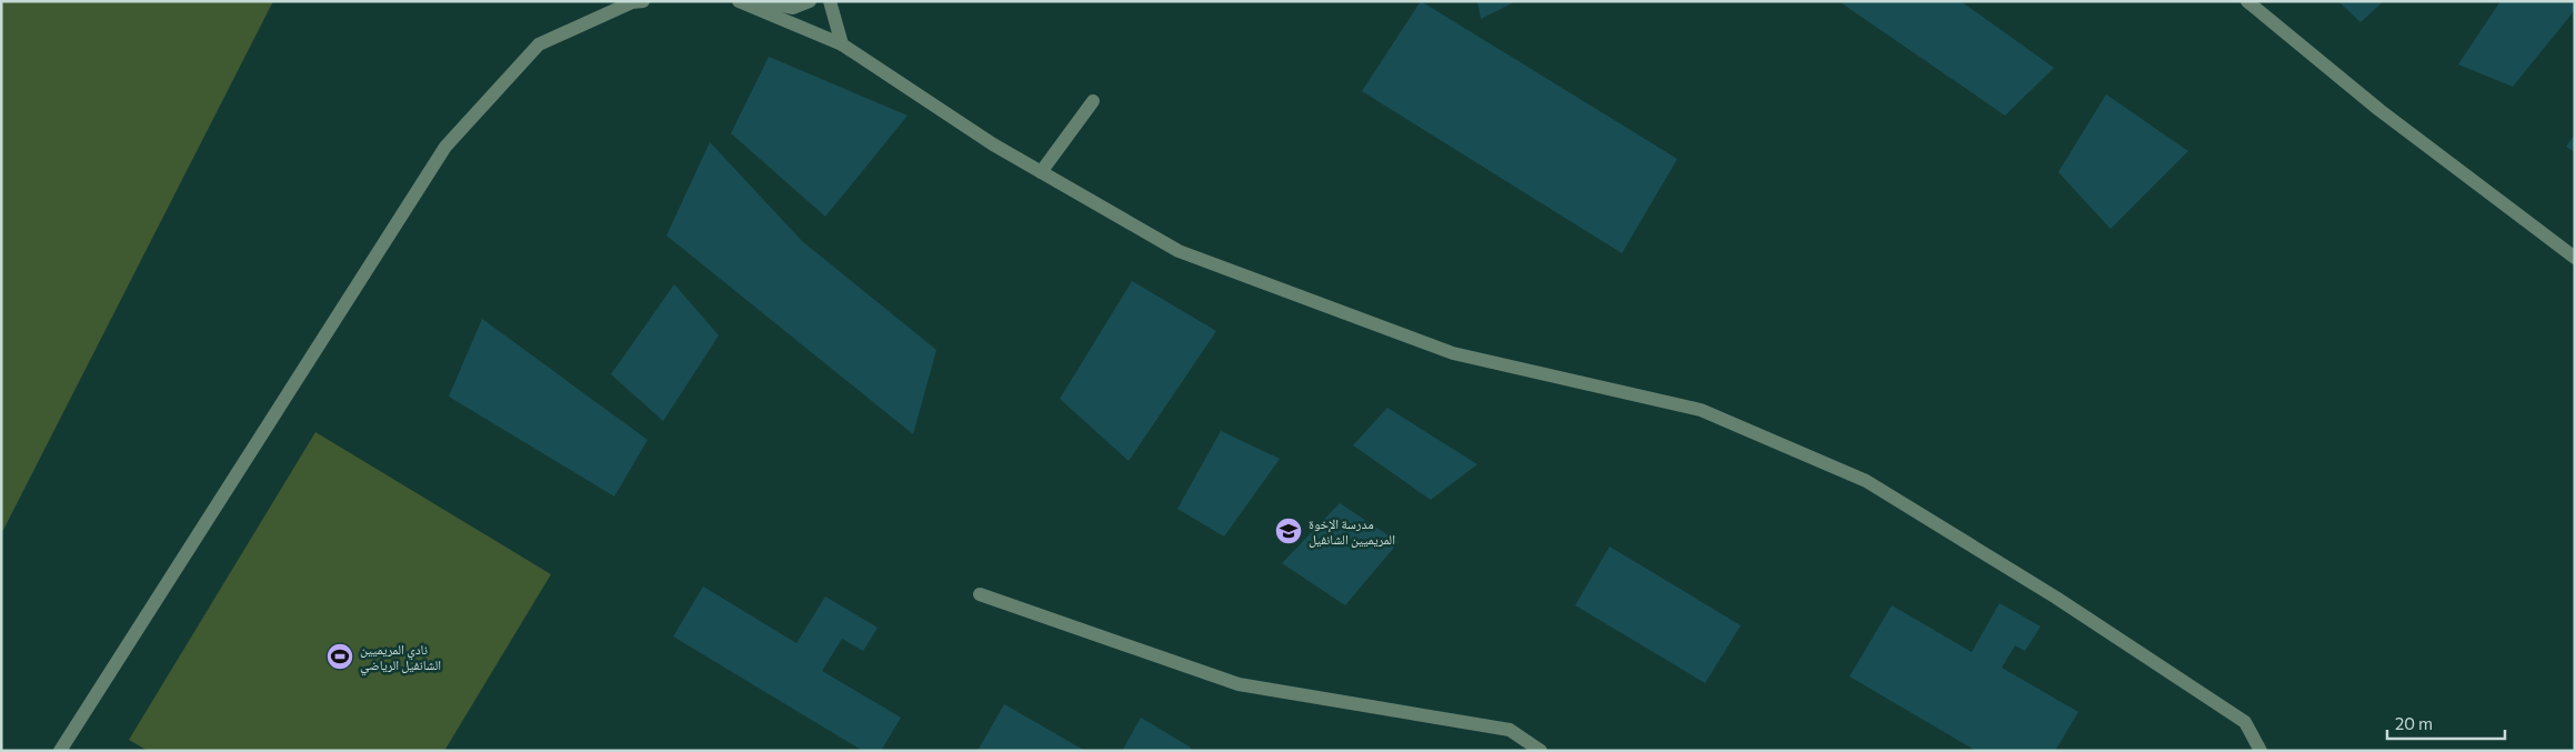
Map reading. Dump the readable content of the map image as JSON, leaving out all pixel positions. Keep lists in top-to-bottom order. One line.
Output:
{"places":{"school or university":["مدرسة الإخوة المريميين الشانفيل"],"sports":["نادي المريميين الشانفيل الرياضي"]},"scale_bar":"20 m"}
